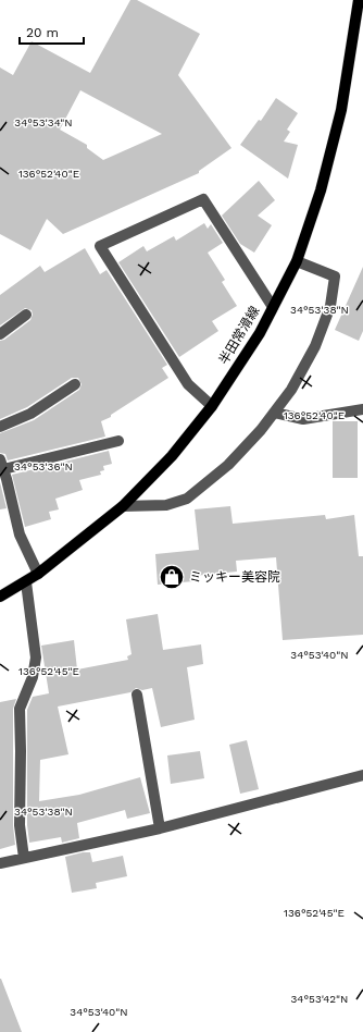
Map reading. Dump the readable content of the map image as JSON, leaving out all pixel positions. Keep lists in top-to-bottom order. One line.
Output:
{"streets":{"main road":["半田常滑線"]},"places":{"shop":["ミッキー美容院"]},"scale_bar":"20 m","coordinates":["34°53'34\"N","136°52'40\"E","34°53'38\"N","34°53'36\"N","34°53'40\"N","136°52'45\"E","34°53'42\"N"]}
